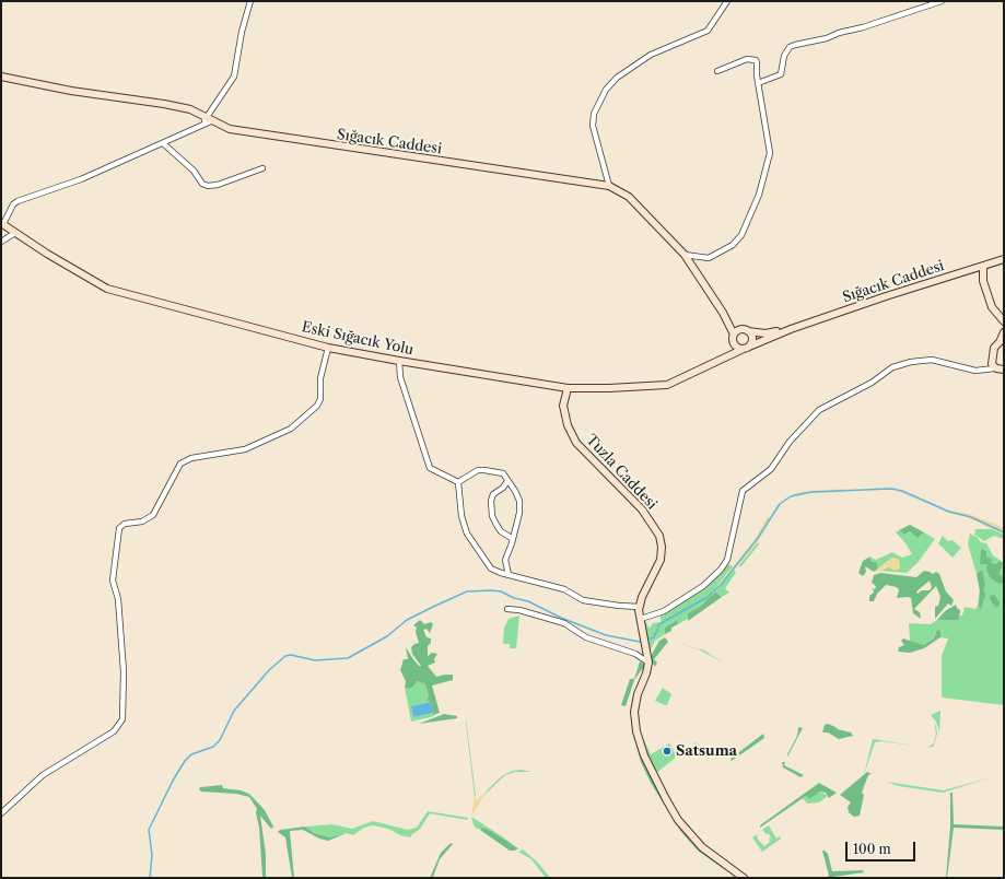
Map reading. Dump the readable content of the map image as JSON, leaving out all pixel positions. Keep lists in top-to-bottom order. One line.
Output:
{"streets":{"main road":["Sığacık Caddesi","Eski Sığacık Yolu","Tuzla Caddesi"]},"crossings":[["Sığacık Caddesi","Eski Sığacık Yolu"],["Eski Sığacık Yolu","Tuzla Caddesi"]],"places":["Satsuma"],"scale_bar":"100 m"}
